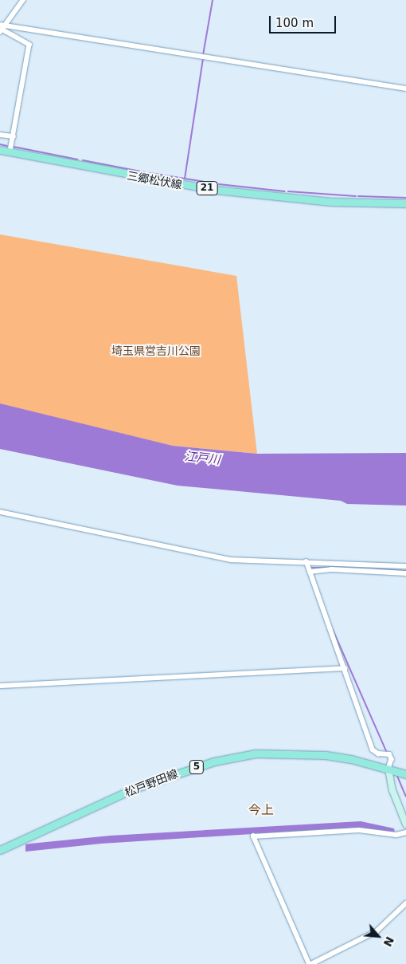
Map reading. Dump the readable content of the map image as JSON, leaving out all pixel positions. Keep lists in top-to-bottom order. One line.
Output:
{"streets":{"main road":["三郷松伏線","21","5","松戸野田線"]},"districts":["今上"],"water":["江戸川"],"parks":["埼玉県営吉川公園"],"scale_bar":"100 m","north":"bottom right"}
